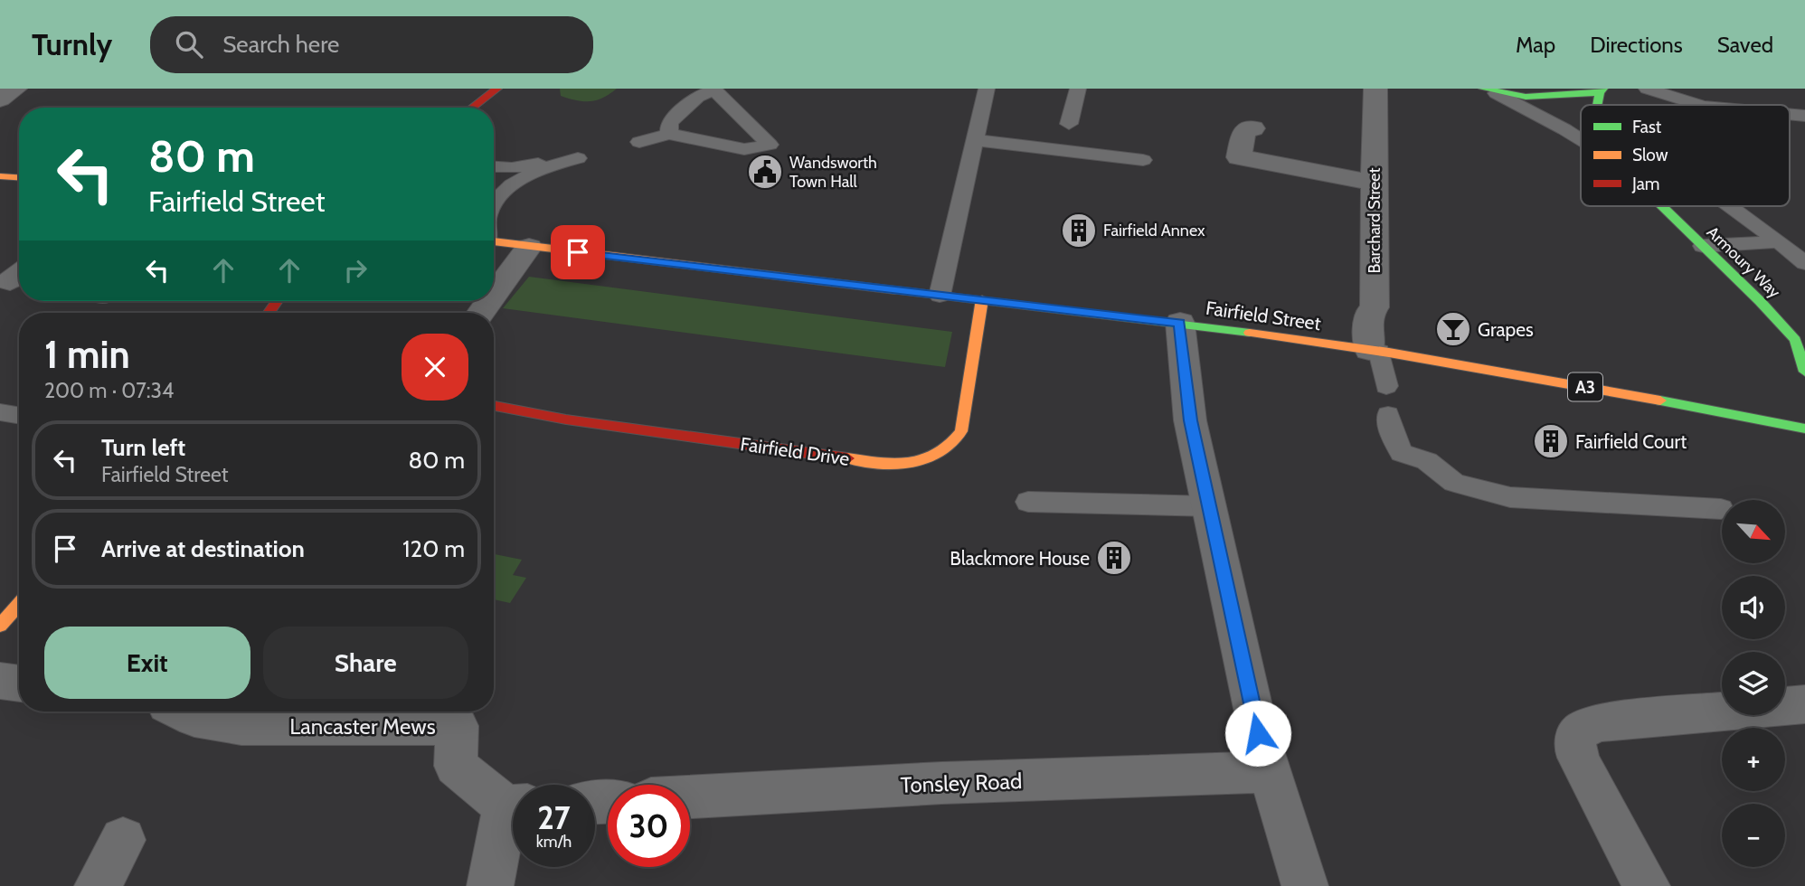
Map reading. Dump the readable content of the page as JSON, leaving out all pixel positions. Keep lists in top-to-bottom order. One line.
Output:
{"streets":{"main road":["Armoury Way","Fairfield Street","A3","Fairfield Drive"],"street":["Barchard Street","Lancaster Mews","Tonsley Road"]},"crossings":[["Barchard Street","Fairfield Street"],["Fairfield Street","Fairfield Drive"]],"places":{"public building":["Wandsworth Town Hall"],"building":["Fairfield Annex","Fairfield Court","Blackmore House"],"bar":["Grapes"]},"legend":["Fast","Slow","Jam"],"north":"bottom right","page":{"header":"Turnly","search":"Search here","nav":["Map","Directions","Saved"],"turn":["80 m","Fairfield Street"],"heading":["1 min","200 m · 07:34"],"list":[{"name":"Turn left","note":"Fairfield Street","value":"80 m"},{"name":"Arrive at destination","value":"120 m"}],"map_buttons":["+","−"],"buttons":["Exit","Share"],"speed":"27 km/h","limit":"30"}}
